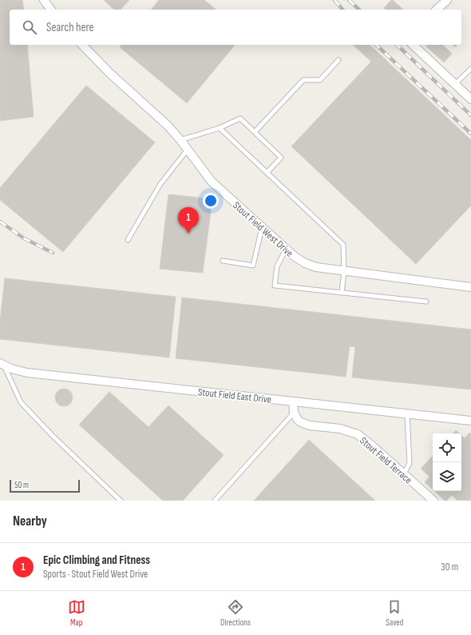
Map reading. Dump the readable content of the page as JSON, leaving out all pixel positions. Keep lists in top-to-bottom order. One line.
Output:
{"streets":{"street":["Stout Field West Drive","Stout Field East Drive","Stout Field Terrace"]},"scale_bar":"50 m","page":{"search":"Search here","pins":"1","scale":"50 m","heading":"Nearby","list":[{"mark":"1","name":"Epic Climbing and Fitness","note":"Sports · Stout Field West Drive","value":"30 m"}],"nav":["Map","Directions","Saved"]}}
